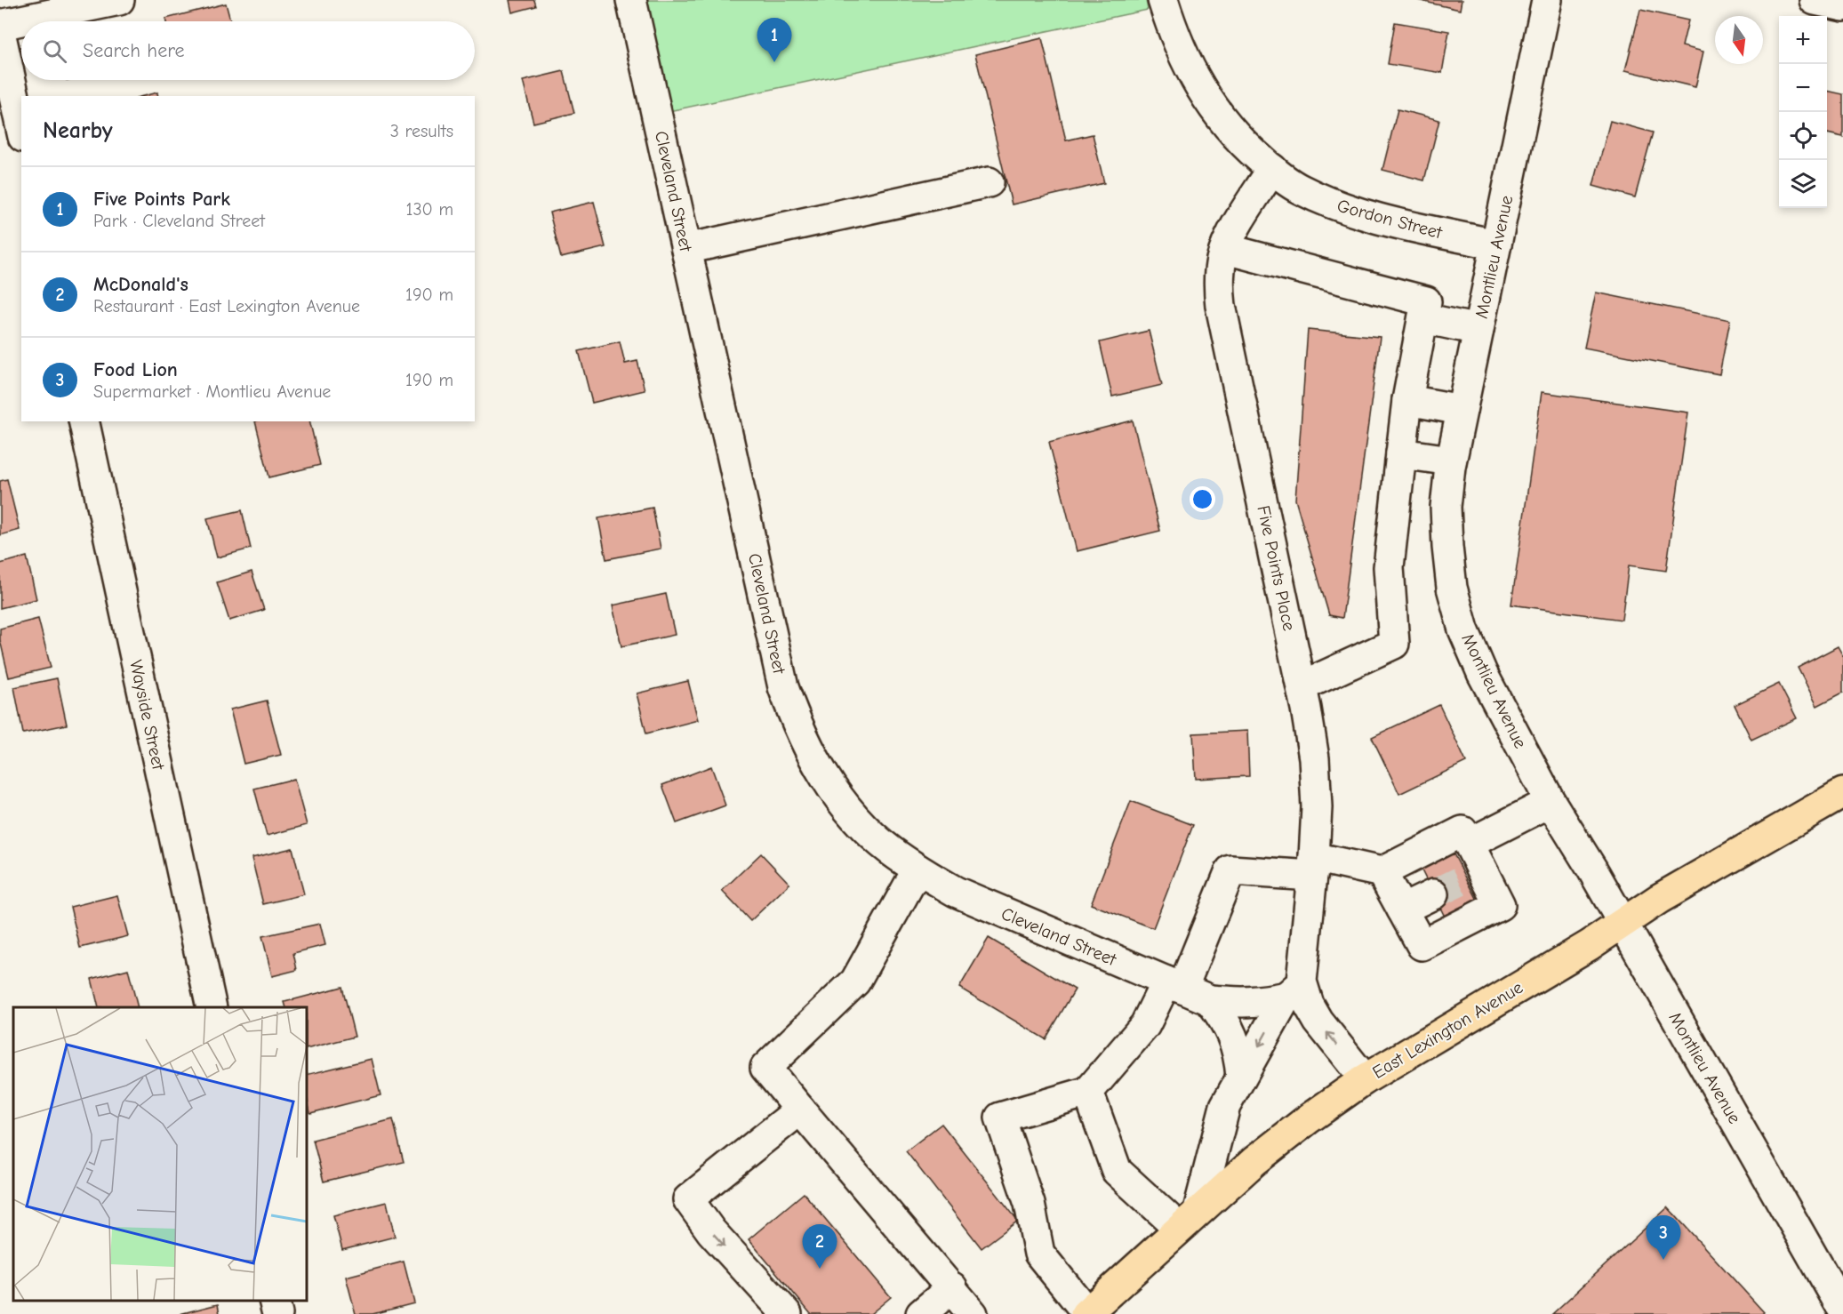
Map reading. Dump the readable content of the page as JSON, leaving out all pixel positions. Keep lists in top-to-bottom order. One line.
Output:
{"streets":{"main road":["East Lexington Avenue"],"street":["Cleveland Street","Gordon Street","Montlieu Avenue","Five Points Place","Wayside Street"]},"crossings":[["Cleveland Street","Five Points Place"],["Gordon Street","Montlieu Avenue"],["Gordon Street","Five Points Place"],["Montlieu Avenue","East Lexington Avenue"],["Five Points Place","East Lexington Avenue"]],"north":"bottom","page":{"map_buttons":["+","−"],"pins":["1","3","2"],"search":"Search here","heading":["Nearby","3 results"],"list":[{"mark":"1","name":"Five Points Park","note":"Park · Cleveland Street","value":"130 m"},{"mark":"2","name":"McDonald's","note":"Restaurant · East Lexington Avenue","value":"190 m"},{"mark":"3","name":"Food Lion","note":"Supermarket · Montlieu Avenue","value":"190 m"}]}}
